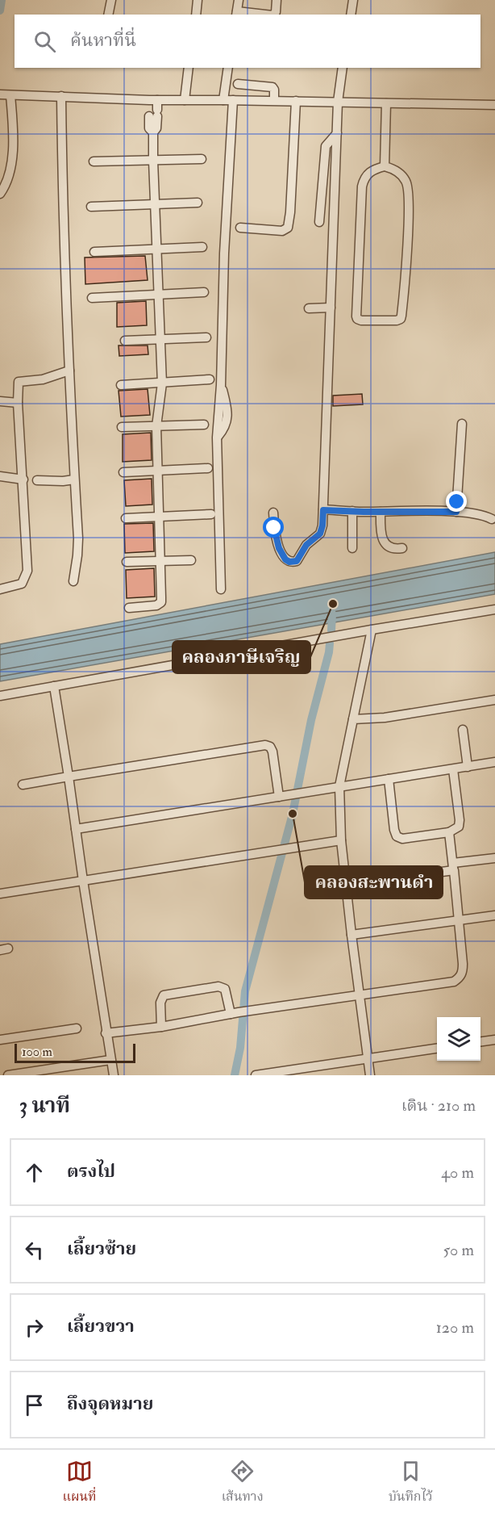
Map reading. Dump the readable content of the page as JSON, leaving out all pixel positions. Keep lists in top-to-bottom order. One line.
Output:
{"places":["คลองภาษีเจริญ","คลองสะพานดำ"],"scale_bar":"100 m","page":{"search":"ค้นหาที่นี่","scale":"100 m","heading":["3 นาที","เดิน · 210 m"],"list":[["ตรงไป","40 m"],["เลี้ยวซ้าย","50 m"],["เลี้ยวขวา","120 m"],"ถึงจุดหมาย"],"nav":["แผนที่","เส้นทาง","บันทึกไว้"]}}
